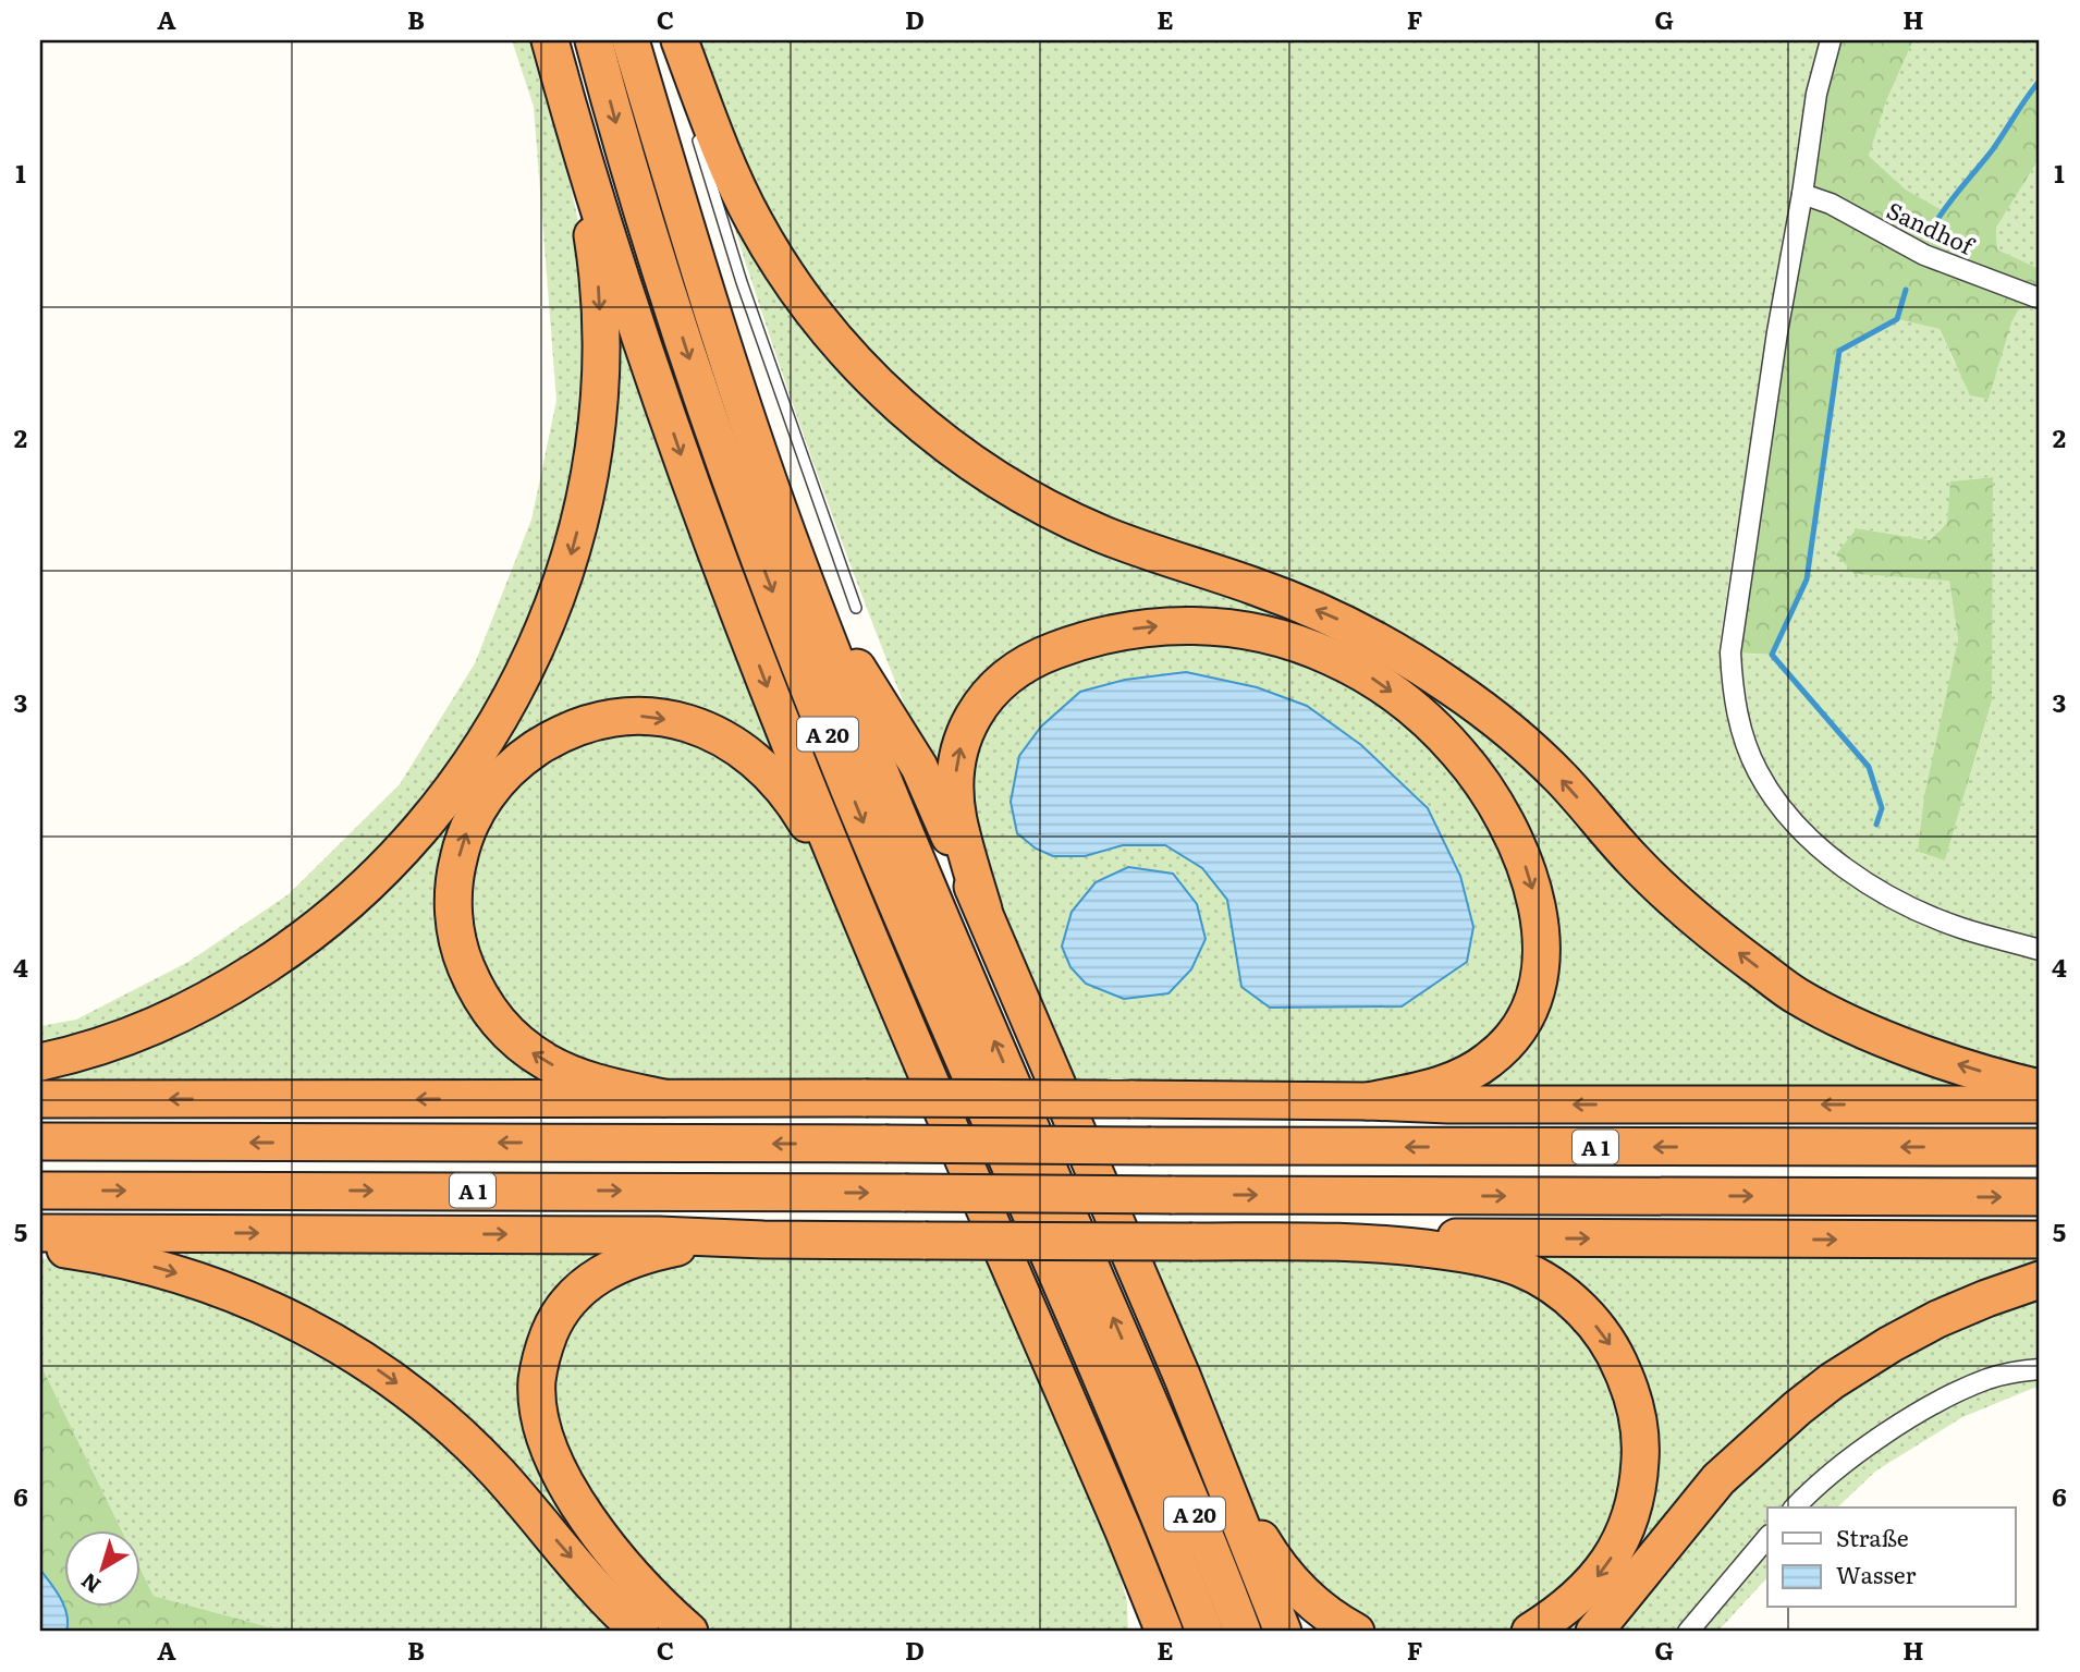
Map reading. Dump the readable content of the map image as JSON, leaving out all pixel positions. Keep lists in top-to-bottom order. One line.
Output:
{"streets":{"highway":["A 20","A 1"],"street":["Sandhof"]},"legend":["Straße","Wasser"],"north":"bottom left","grid":{"columns":["A","B","C","D","E","F","G","H"],"rows":["1","2","3","4","5","6"]}}
